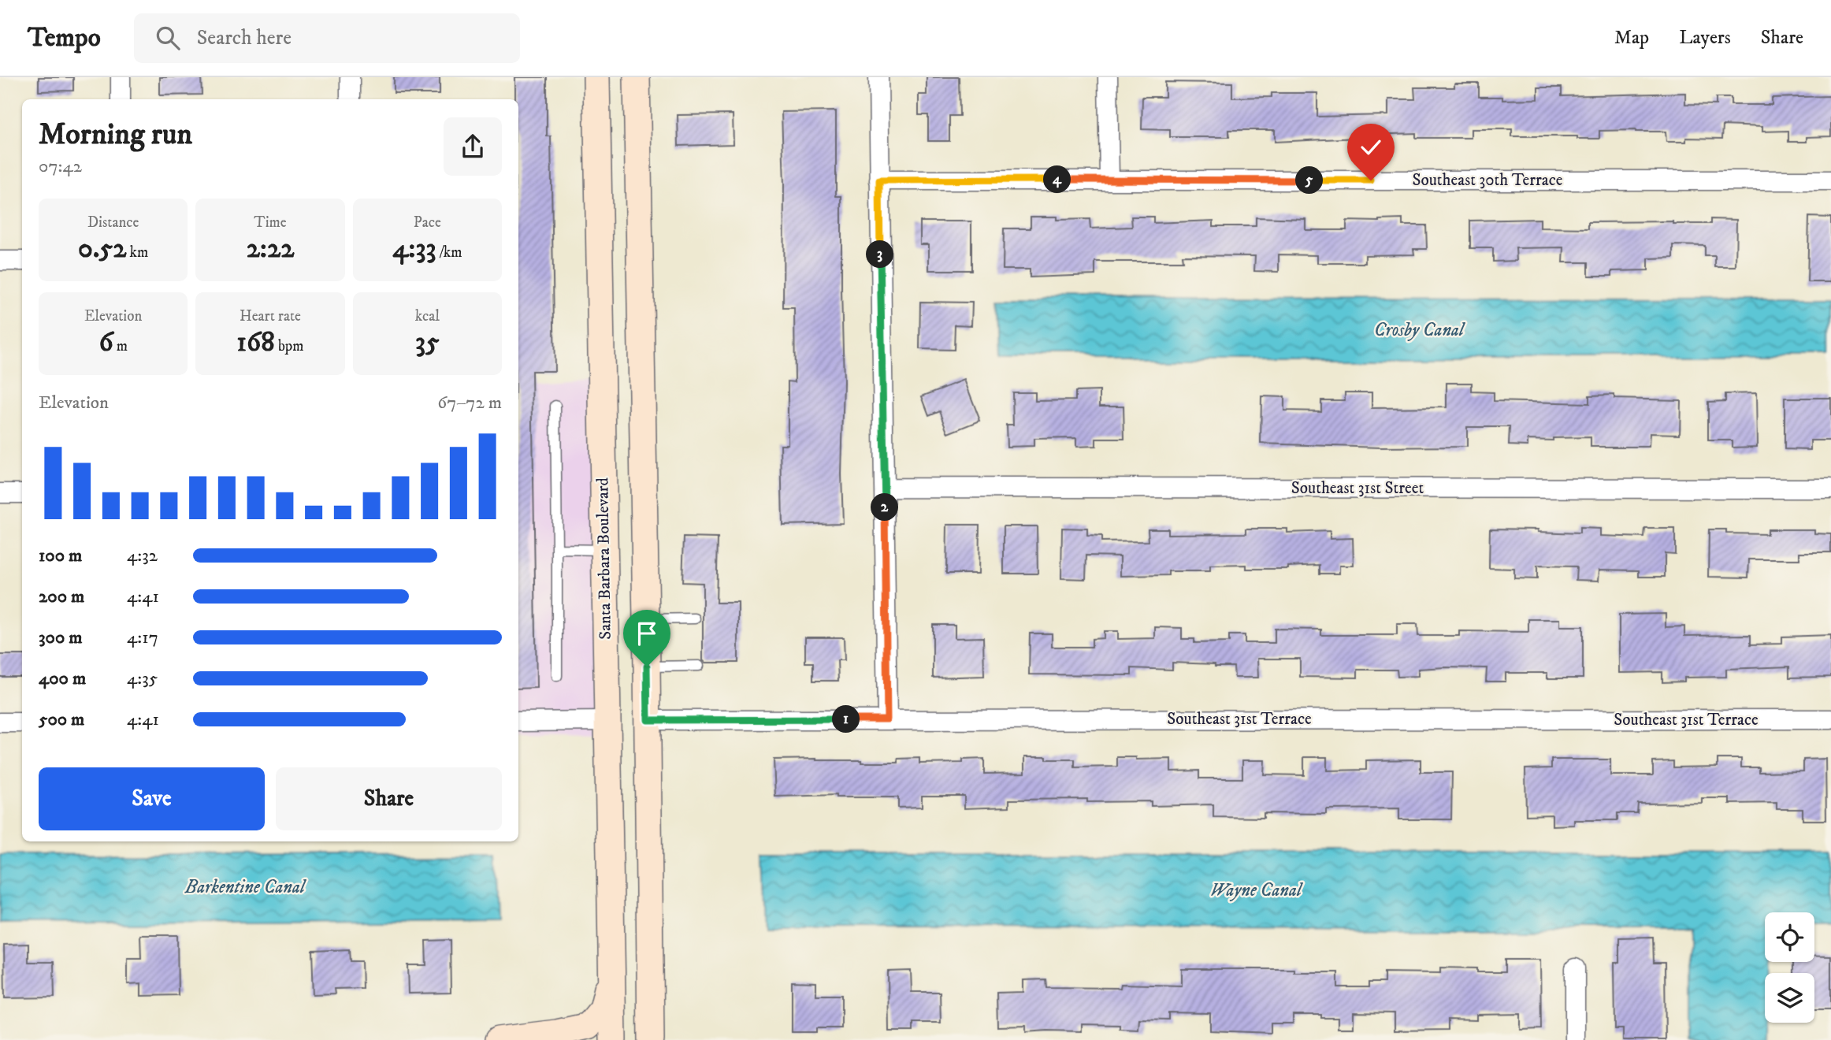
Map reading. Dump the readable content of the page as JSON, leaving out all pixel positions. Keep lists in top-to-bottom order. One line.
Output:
{"streets":{"main road":["Santa Barbara Boulevard"],"street":["Southeast 30th Terrace","Southeast 31st Street","Southeast 31st Terrace"]},"water":["Crosby Canal","Barkentine Canal","Wayne Canal"],"page":{"header":"Tempo","search":"Search here","nav":["Map","Layers","Share"],"heading":["Morning run","07:42"],"pins":["4","5","3","2","1"],"stats":[["Distance","0.52 km"],["Time","2:22"],["Pace","4:33 /km"],["Elevation","6 m"],["Heart rate","168 bpm"],["kcal","35"]],"chart":["Elevation","67–72 m"],"list":[{"name":"100 m","note":"4:32"},{"name":"200 m","note":"4:41"},{"name":"300 m","note":"4:17"},{"name":"400 m","note":"4:35"},{"name":"500 m","note":"4:41"}],"buttons":["Save","Share"]}}
